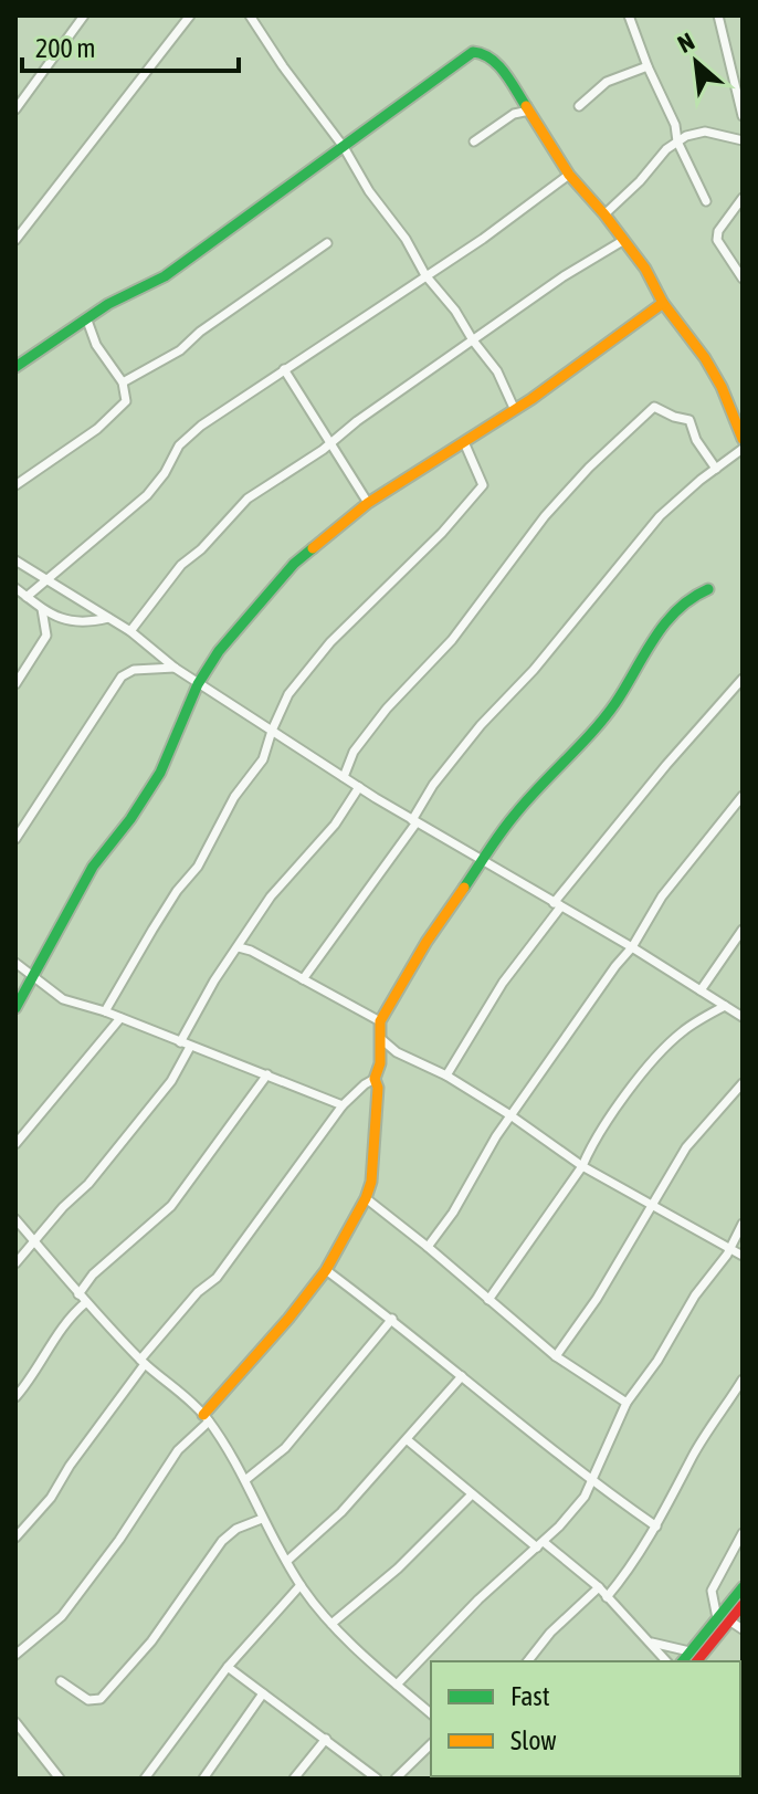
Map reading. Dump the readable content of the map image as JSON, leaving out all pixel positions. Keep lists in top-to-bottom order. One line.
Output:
{"legend":["Fast","Slow"],"scale_bar":"200 m","north":"top left"}
